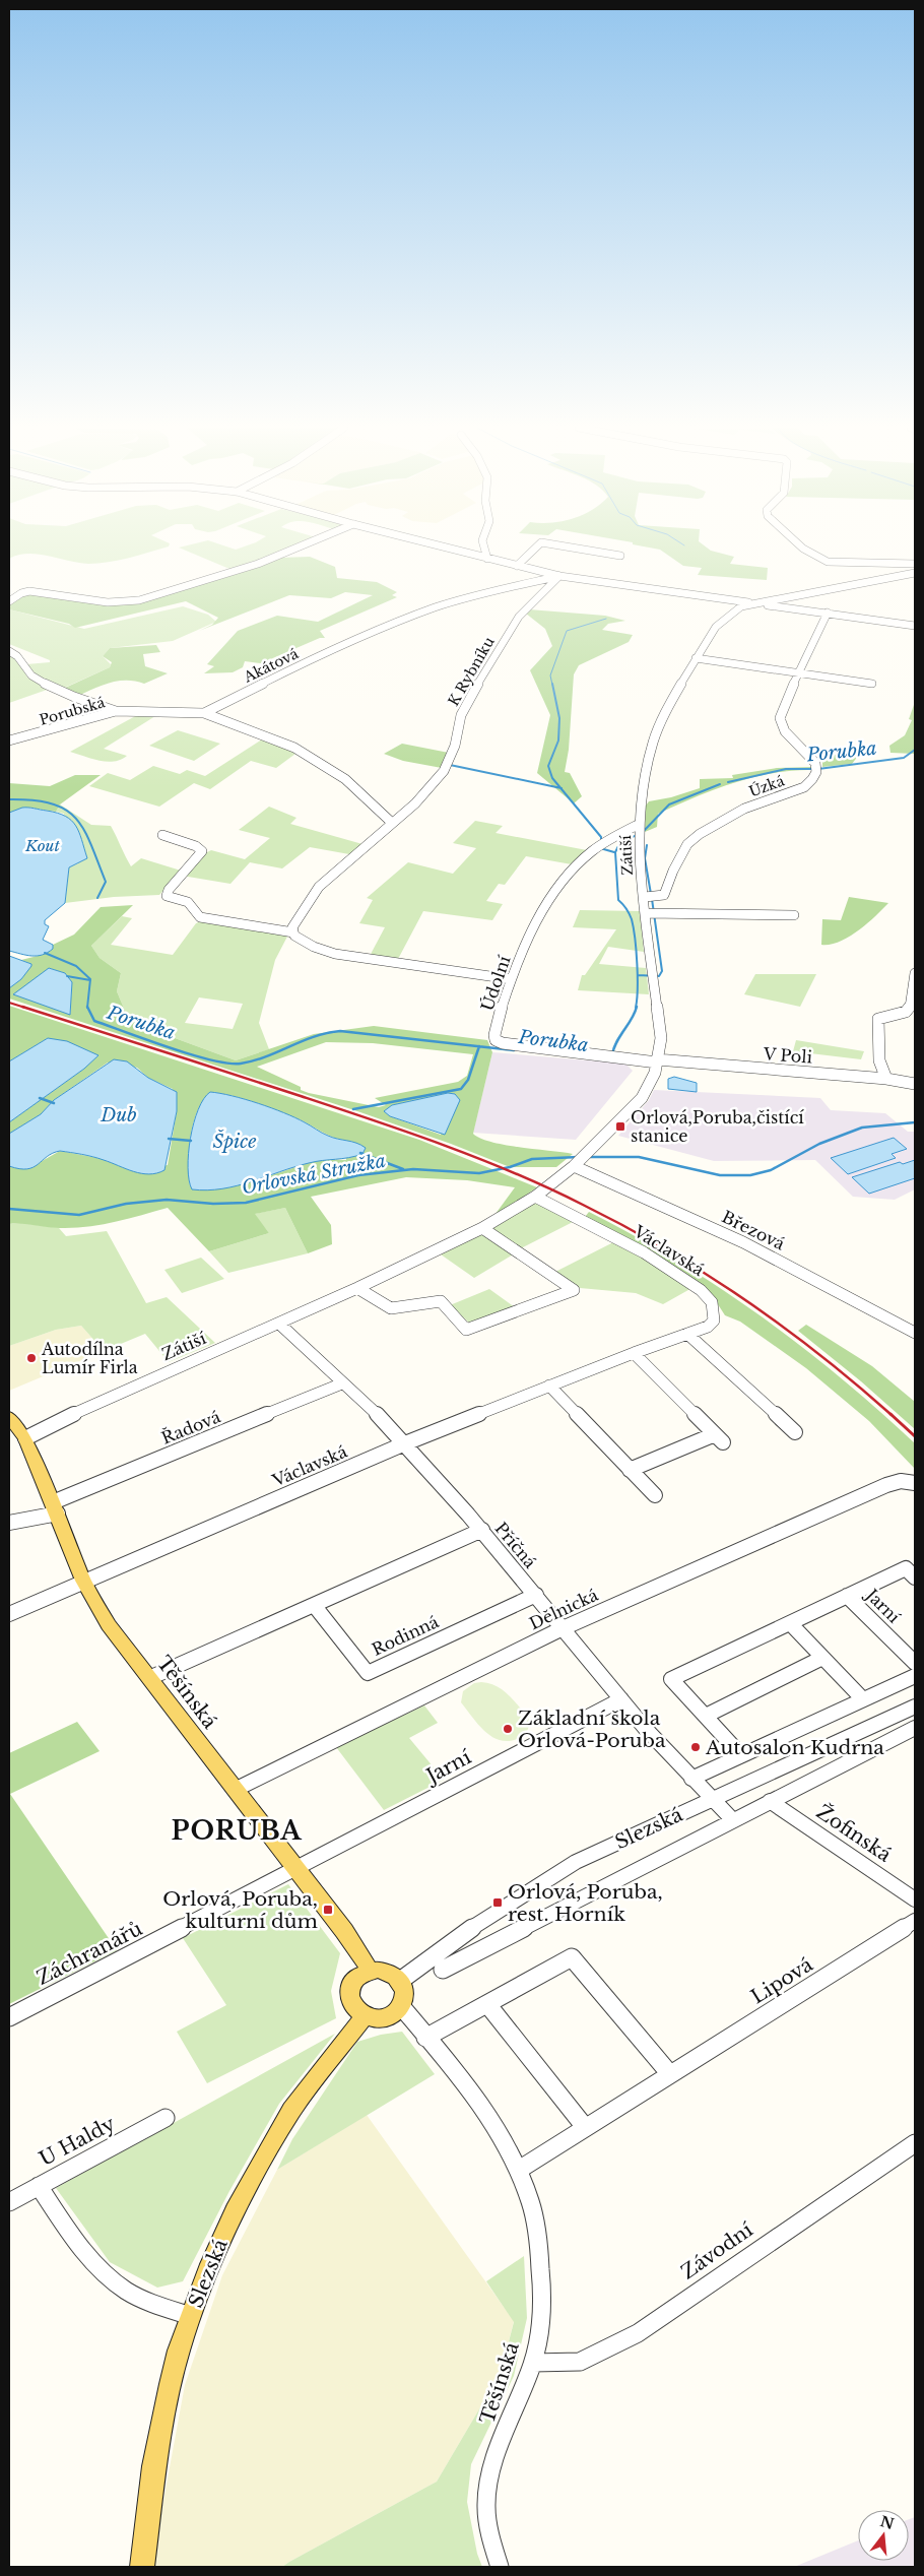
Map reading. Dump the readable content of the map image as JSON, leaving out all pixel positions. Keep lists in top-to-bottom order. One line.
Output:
{"streets":{"main road":["Těšínská","Slezská"],"street":["Akátová","K Rybníku","Porubská","Úzká","Zátiší","Údolní","V Poli","Březová","Václavská","Řadová","Příčná","Jarní","Dělnická","Rodinná","Žofinská","Záchranářů","Lipová","U Haldy","Závodní"]},"crossings":[["Akátová","K Rybníku"],["Akátová","Porubská"],["Úzká","Zátiší"],["Zátiší","Údolní"],["Zátiší","V Poli"],["Zátiší","Březová"],["Zátiší","Václavská"],["Zátiší","Příčná"],["Zátiší","Těšínská"],["Údolní","V Poli"],["Václavská","Příčná"],["Václavská","Těšínská"],["Řadová","Příčná"],["Řadová","Těšínská"],["Příčná","Jarní"],["Příčná","Dělnická"],["Příčná","Rodinná"],["Příčná","Slezská"],["Jarní","Těšínská"],["Jarní","Záchranářů"],["Dělnická","Těšínská"],["Těšínská","Slezská"],["Těšínská","Záchranářů"],["Těšínská","Lipová"],["Těšínská","Závodní"],["Slezská","Žofinská"]],"districts":["PORUBA"],"water":["Porubka","Kout","Dub","Špice","Orlovská Stružka"],"places":{"transit":["Orlová,Poruba,čistící stanice","Orlová, Poruba, rest. Horník","Orlová, Poruba, kulturní dům"],"other":["Autodílna Lumír Firla","Základní škola Orlová-Poruba","Autosalon Kudrna"]},"north":"top"}
